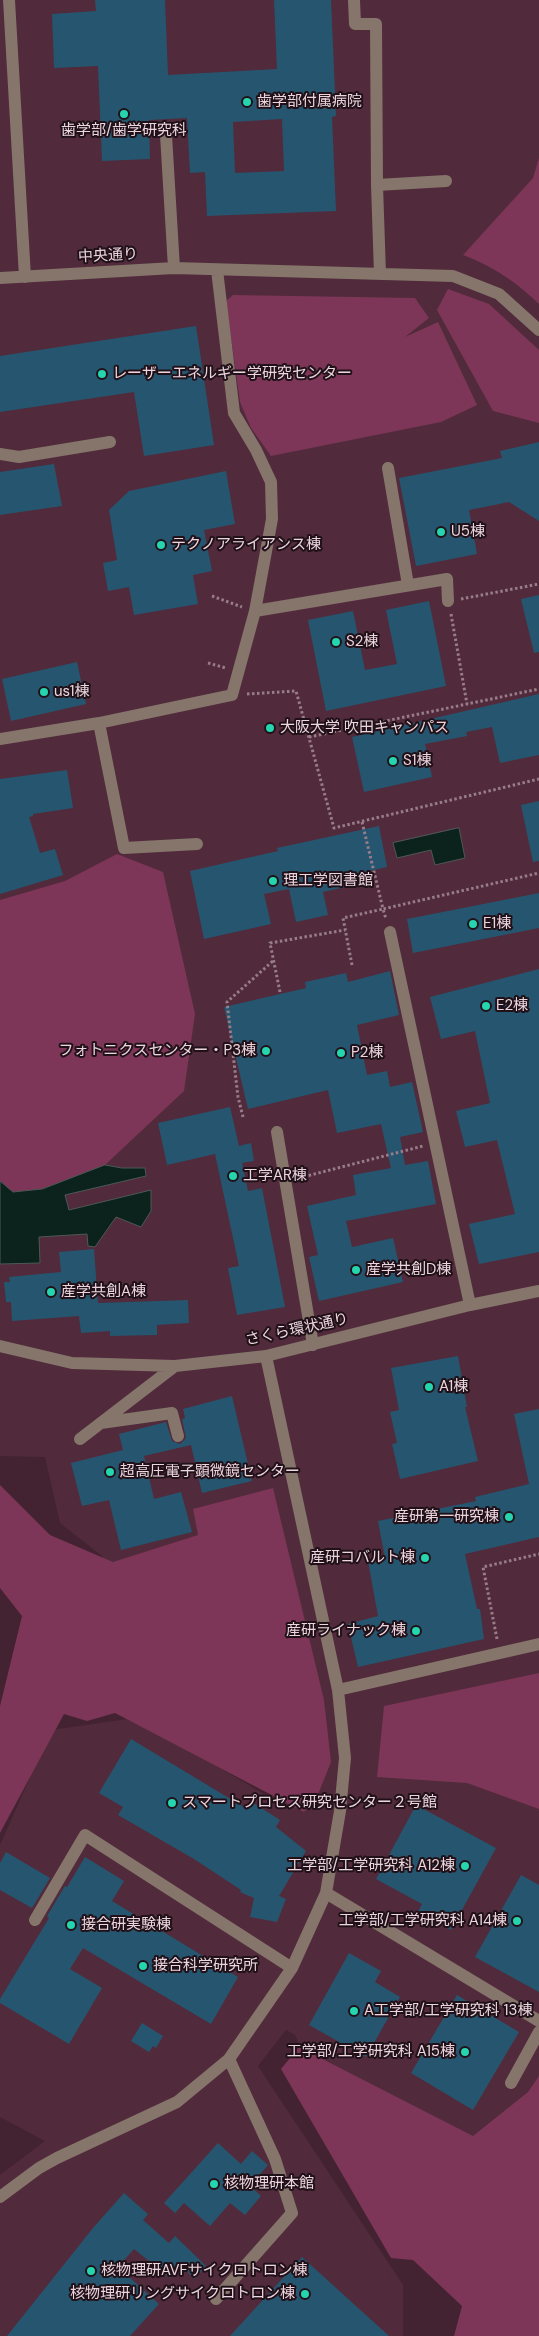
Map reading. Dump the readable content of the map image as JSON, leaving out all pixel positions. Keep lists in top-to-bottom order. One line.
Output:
{"streets":{"lane":["中央通り","さくら環状通り"]},"places":["歯学部付属病院","歯学部/歯学研究科","レーザーエネルギー学研究センター","U5棟","テクノアライアンス棟","S2棟","us1棟","大阪大学 吹田キャンパス","S1棟","理工学図書館","E1棟","E2棟","フォトニクスセンター・P3棟","P2棟","工学AR棟","産学共創D棟","産学共創A棟","A1棟","超高圧電子顕微鏡センター","産研第一研究棟","産研コバルト棟","産研ライナック棟","スマートプロセス研究センター２号館","工学部/工学研究科 A12棟","工学部/工学研究科 A14棟","接合研実験棟","接合科学研究所","A工学部/工学研究科 13棟","工学部/工学研究科 A15棟","核物理研本館","核物理研AVFサイクロトロン棟","核物理研リングサイクロトロン棟"]}
